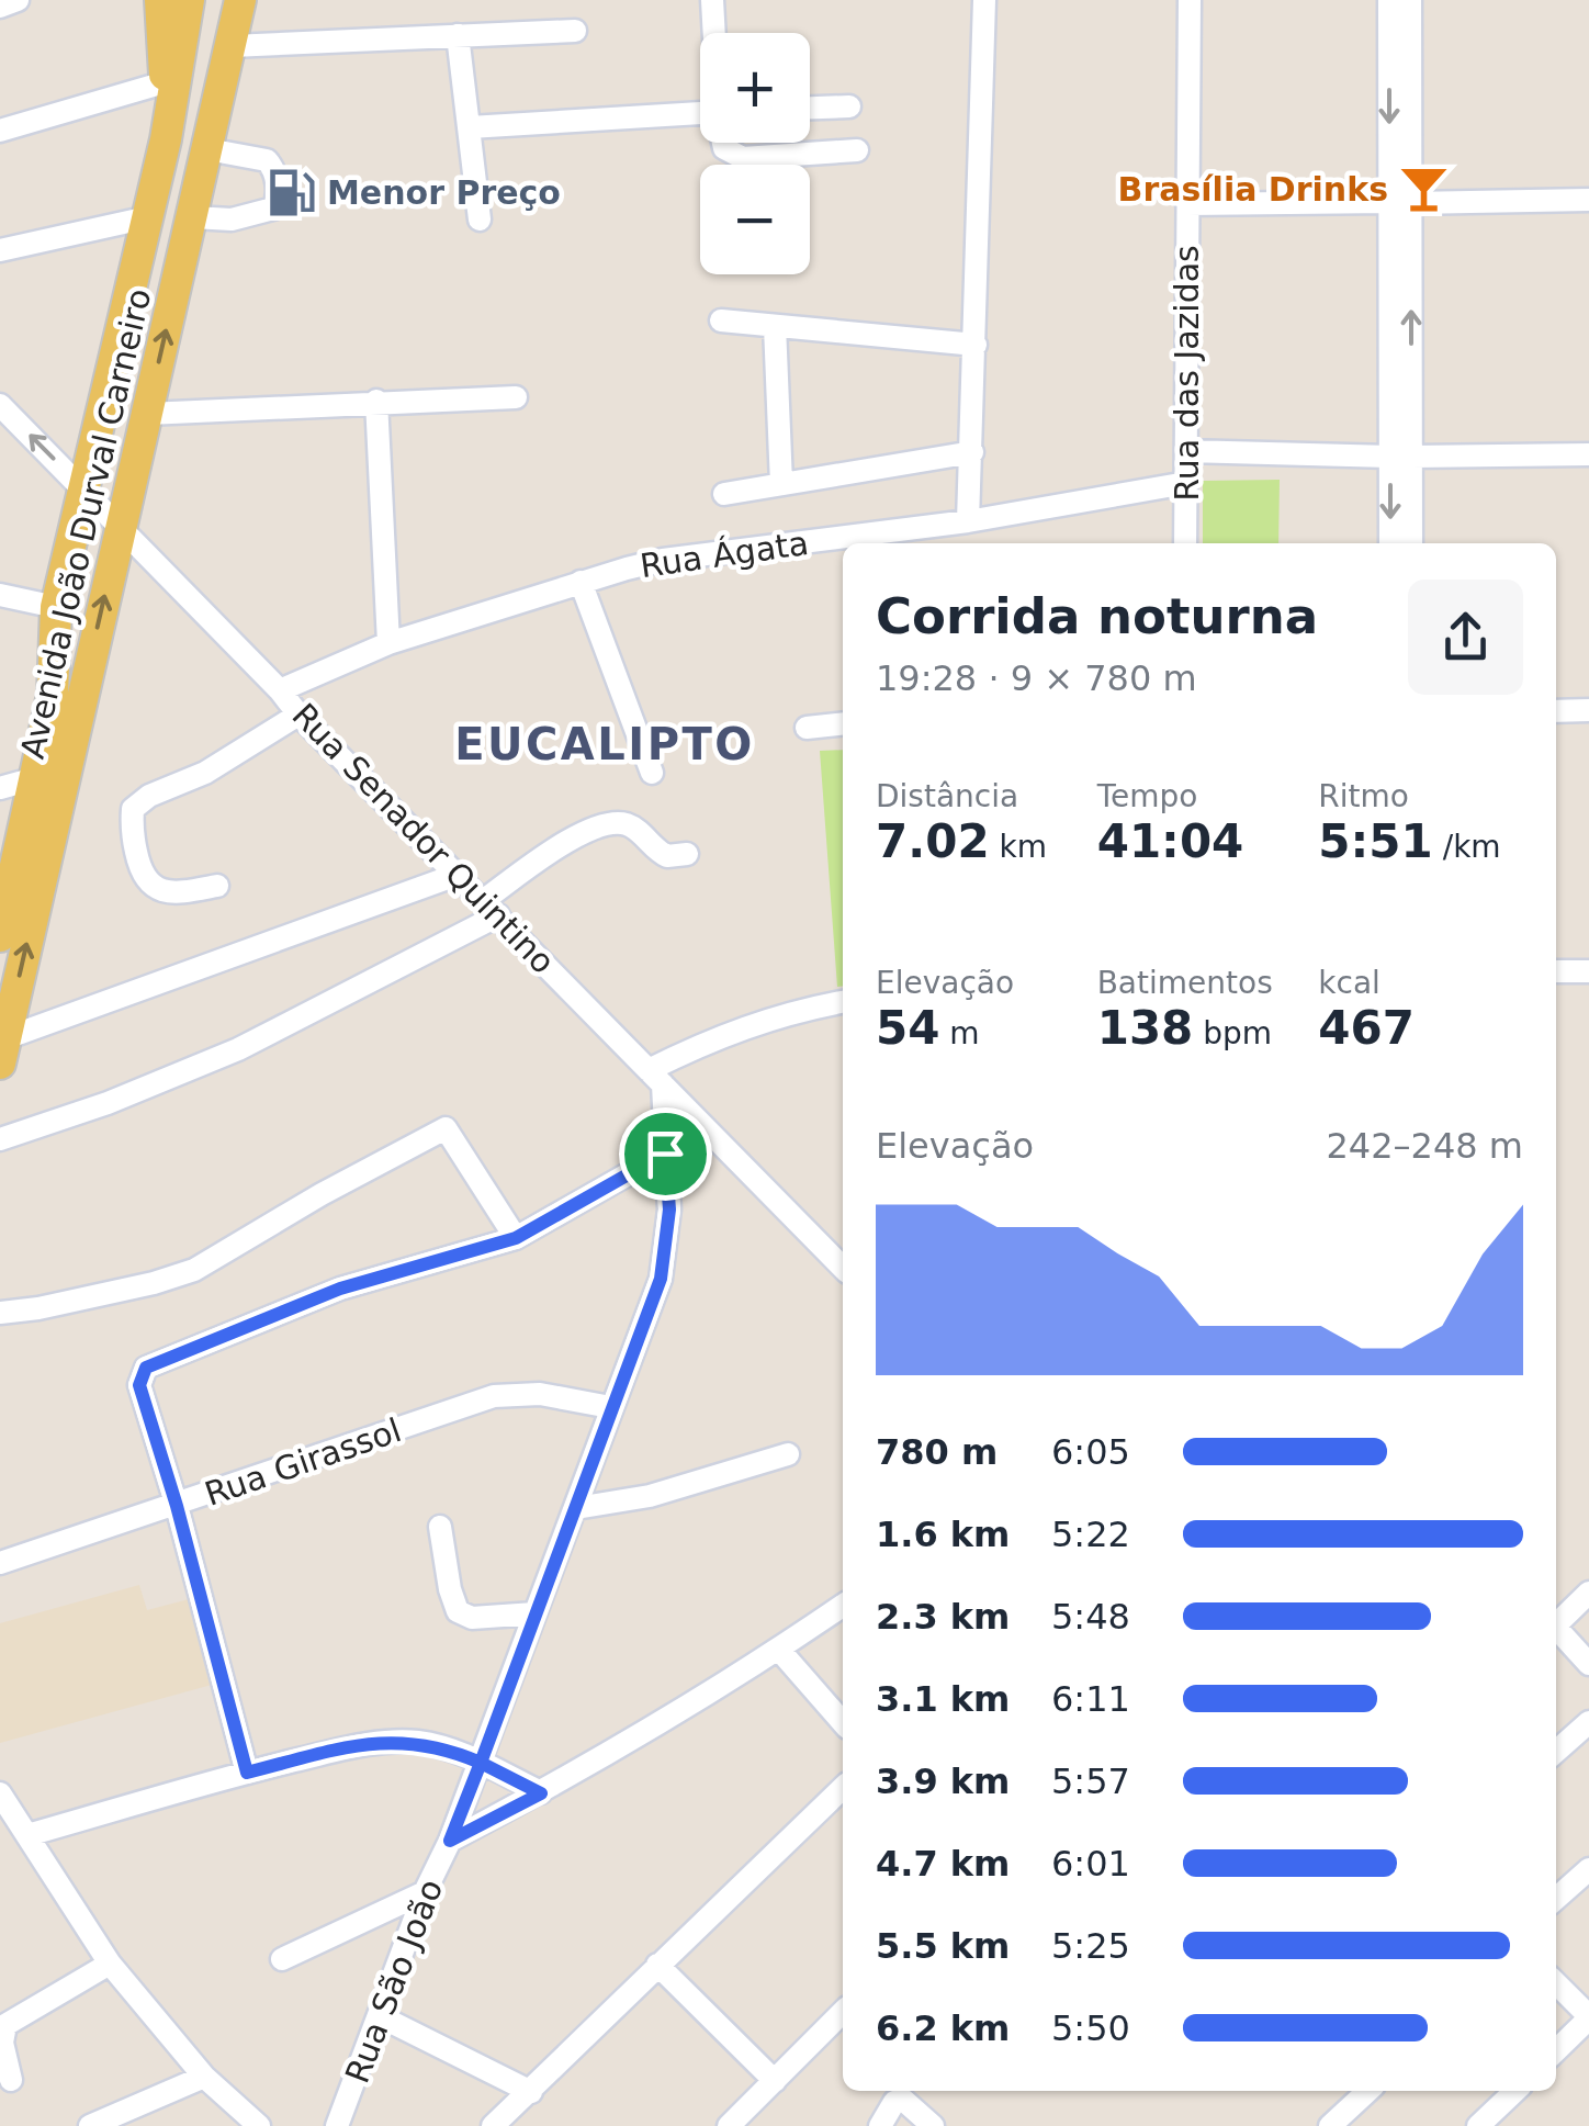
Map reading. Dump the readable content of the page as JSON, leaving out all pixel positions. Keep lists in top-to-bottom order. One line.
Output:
{"streets":{"main road":["Avenida João Durval Carneiro"],"street":["Rua das Jazidas","Rua Ágata","Rua Senador Quintino","Rua Girassol","Rua São João"]},"crossings":[["Rua das Jazidas","Rua Ágata"],["Avenida João Durval Carneiro","Rua Senador Quintino"],["Rua Ágata","Rua Senador Quintino"],["Rua Senador Quintino","Rua São João"],["Rua Girassol","Rua São João"]],"districts":["EUCALIPTO"],"places":{"bar":["Brasília Drinks"],"fuel station":["Menor Preço"]},"page":{"map_buttons":["+","−"],"heading":["Corrida noturna","19:28 · 9 × 780 m"],"stats":[["Distância","7.02 km"],["Tempo","41:04"],["Ritmo","5:51 /km"],["Elevação","54 m"],["Batimentos","138 bpm"],["kcal","467"]],"chart":["Elevação","242–248 m"],"list":[{"name":"780 m","note":"6:05"},{"name":"1.6 km","note":"5:22"},{"name":"2.3 km","note":"5:48"},{"name":"3.1 km","note":"6:11"},{"name":"3.9 km","note":"5:57"},{"name":"4.7 km","note":"6:01"},{"name":"5.5 km","note":"5:25"},{"name":"6.2 km","note":"5:50"}]}}
